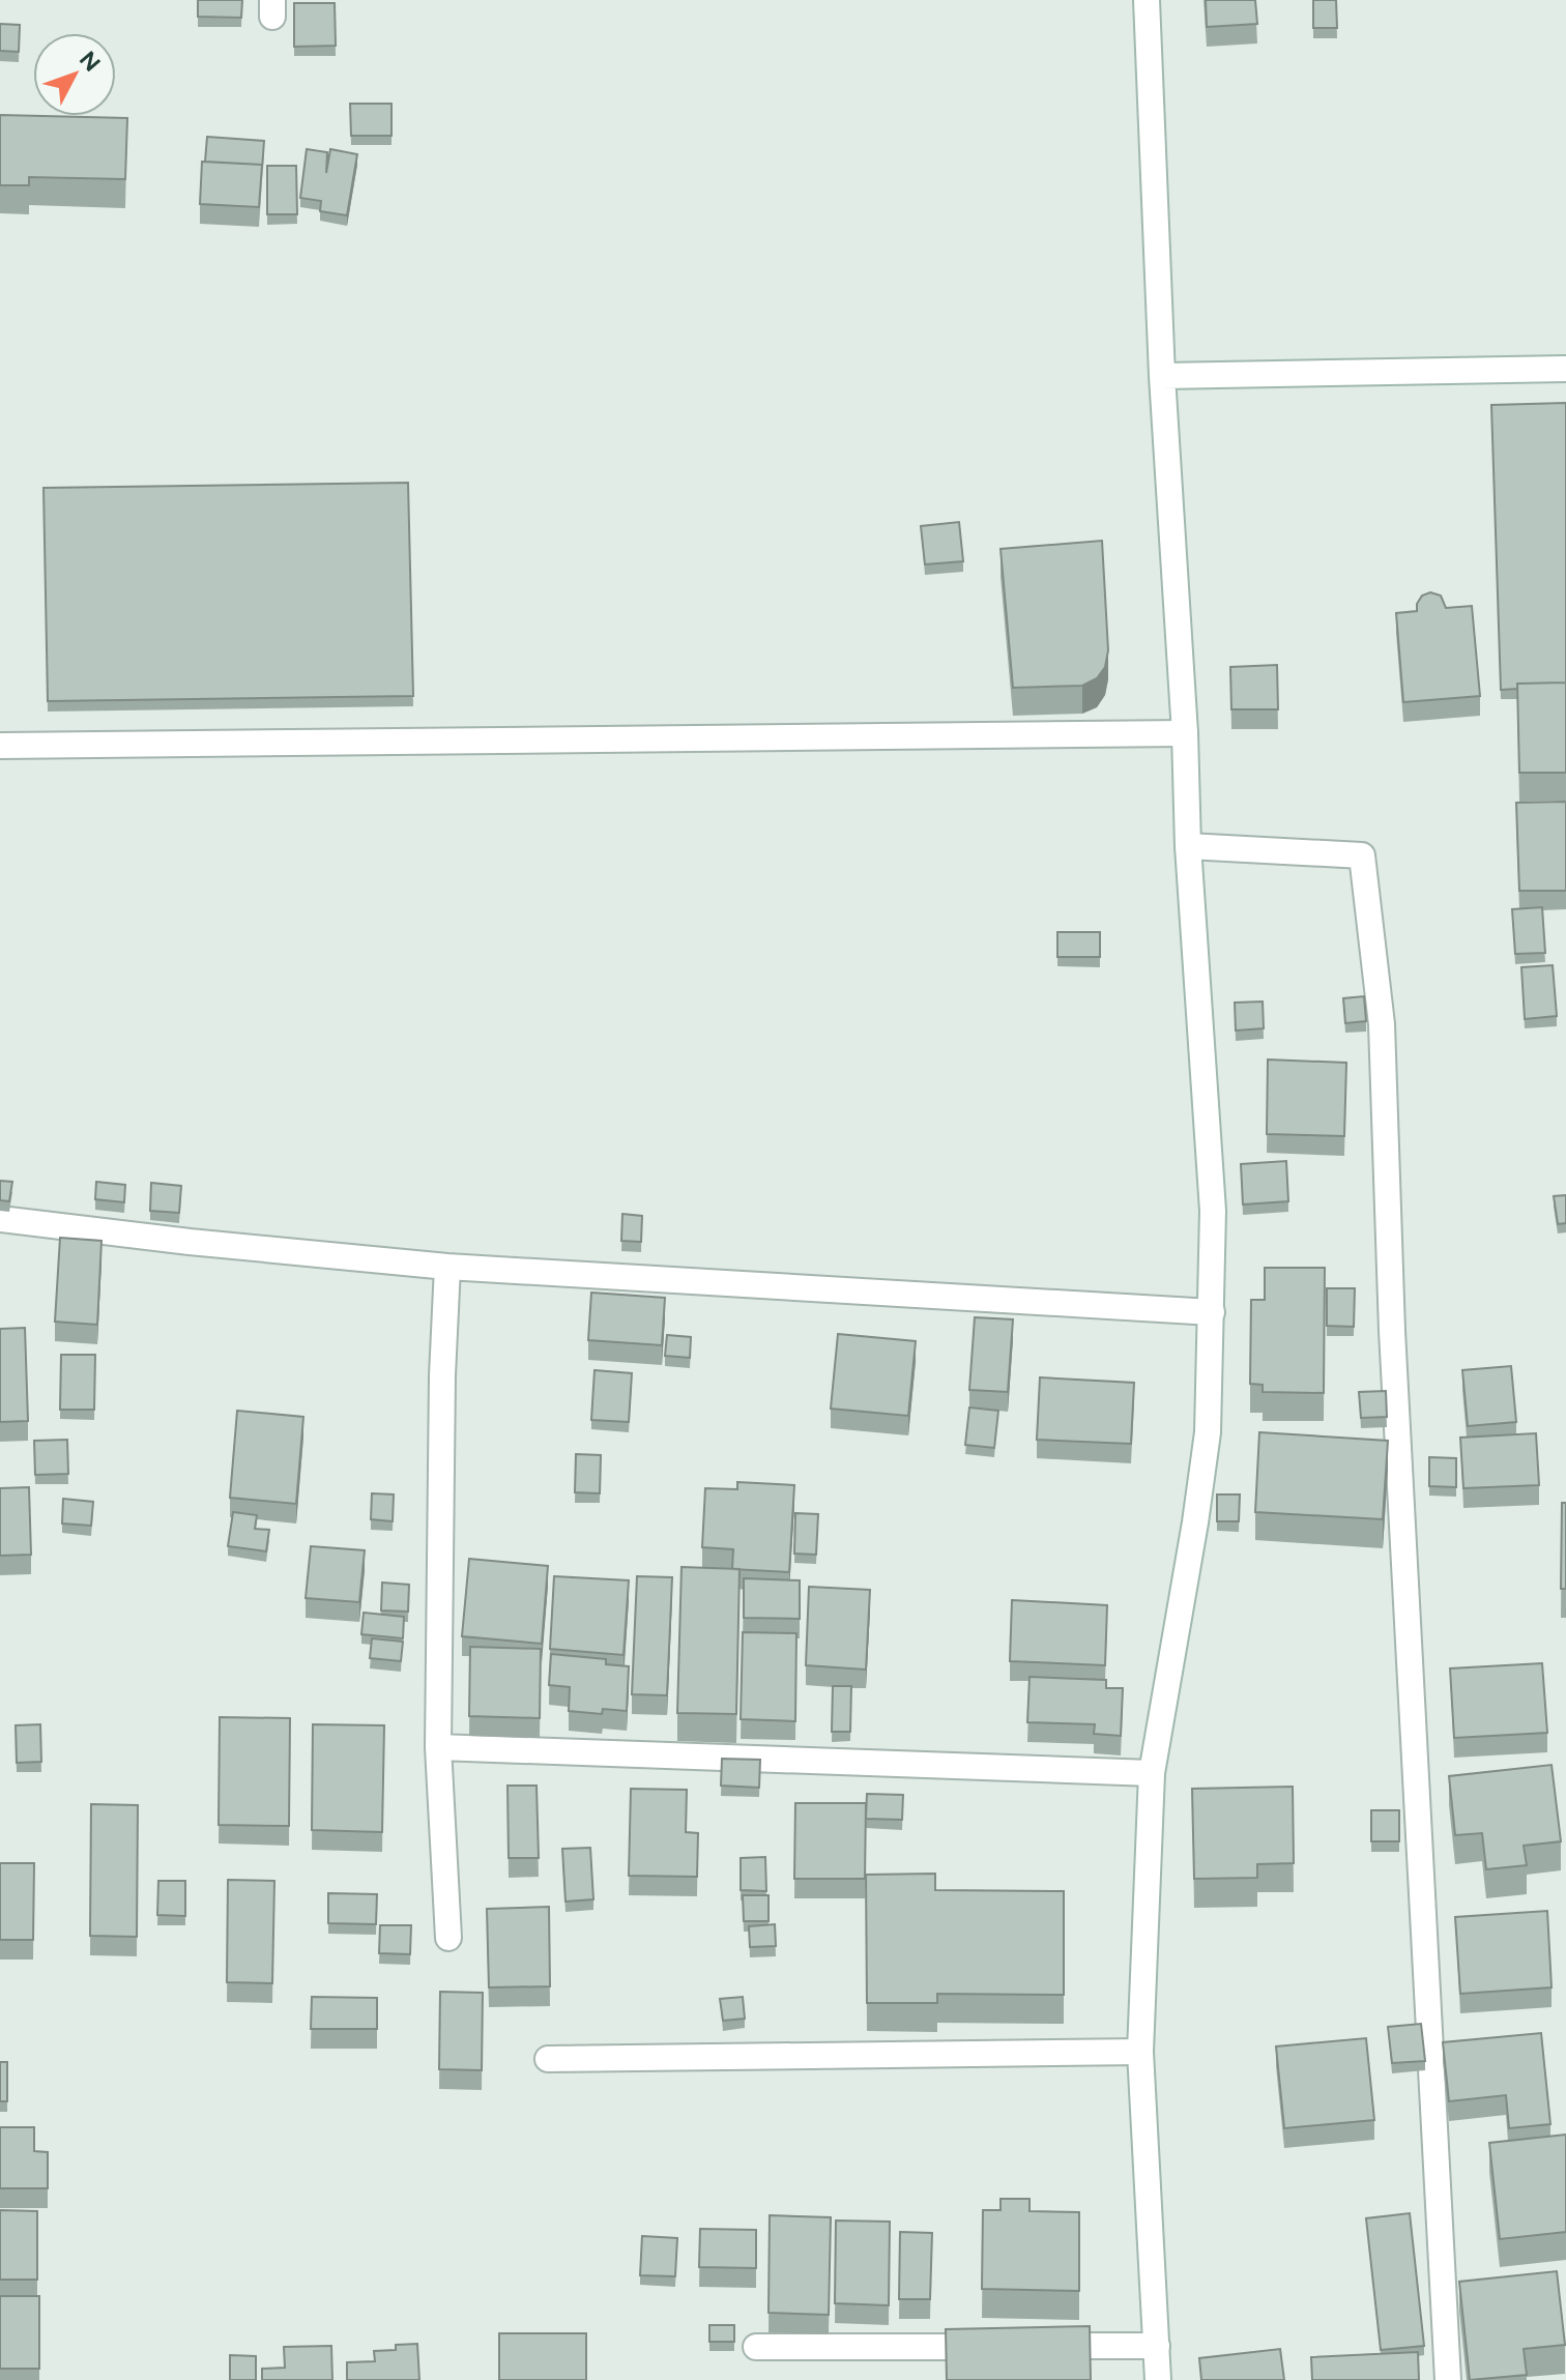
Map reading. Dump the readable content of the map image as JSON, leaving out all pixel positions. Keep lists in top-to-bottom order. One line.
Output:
{"north":"top right"}
